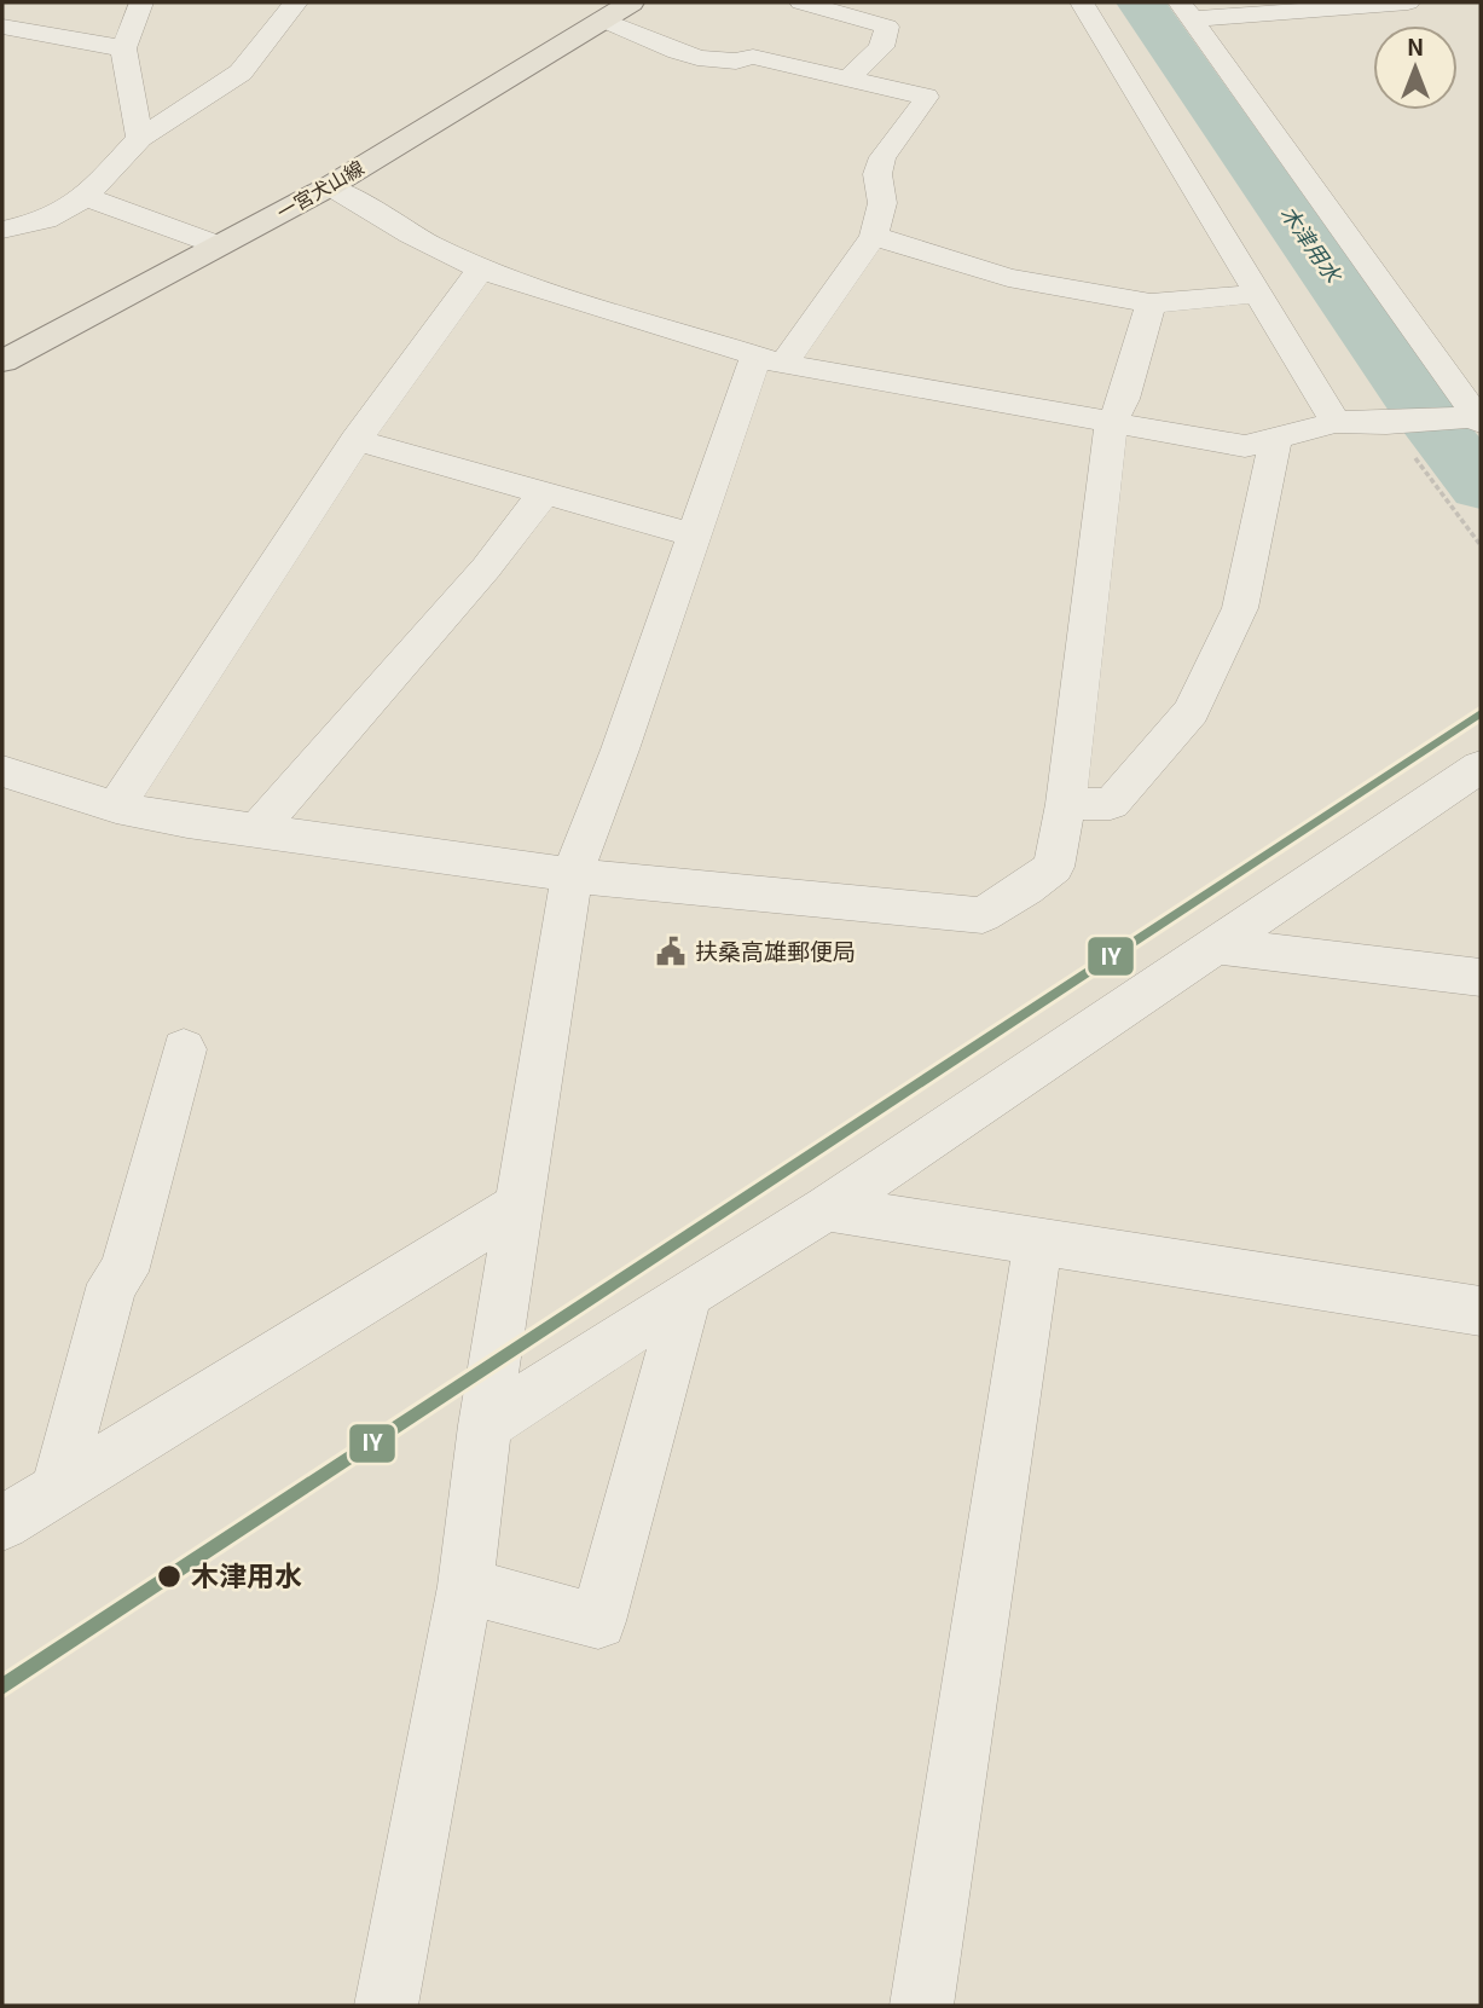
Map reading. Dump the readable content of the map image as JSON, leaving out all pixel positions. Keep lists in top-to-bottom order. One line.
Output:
{"streets":{"main road":["一宮犬山線"]},"water":["木津用水"],"places":{"public building":["扶桑高雄郵便局"],"other":["木津用水"]},"lines":["transit line IY"],"north":"top"}
